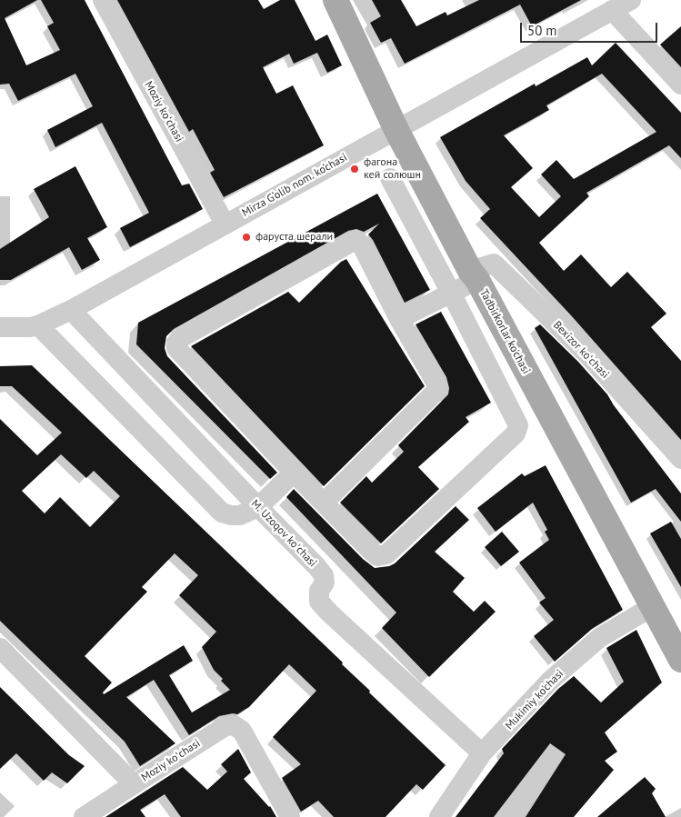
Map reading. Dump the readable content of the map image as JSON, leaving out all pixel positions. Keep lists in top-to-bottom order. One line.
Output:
{"streets":{"main road":["Tadbirkorlar ko'chasi"],"street":["Moziy koʻchasi","Mirza G‘olib nom. ko‘chasi","Bexizor koʻchasi","M. Uzoqov koʻchasi","Mukimiy ko'chasi"]},"crossings":[["Moziy koʻchasi","Mirza G‘olib nom. ko‘chasi"],["Mirza G‘olib nom. ko‘chasi","Tadbirkorlar ko'chasi"],["Mirza G‘olib nom. ko‘chasi","M. Uzoqov koʻchasi"],["Tadbirkorlar ko'chasi","Bexizor koʻchasi"],["Tadbirkorlar ko'chasi","Mukimiy ko'chasi"],["M. Uzoqov koʻchasi","Mukimiy ko'chasi"]],"places":["фагона кей солюшн","фаруста шерали"],"scale_bar":"50 m"}
